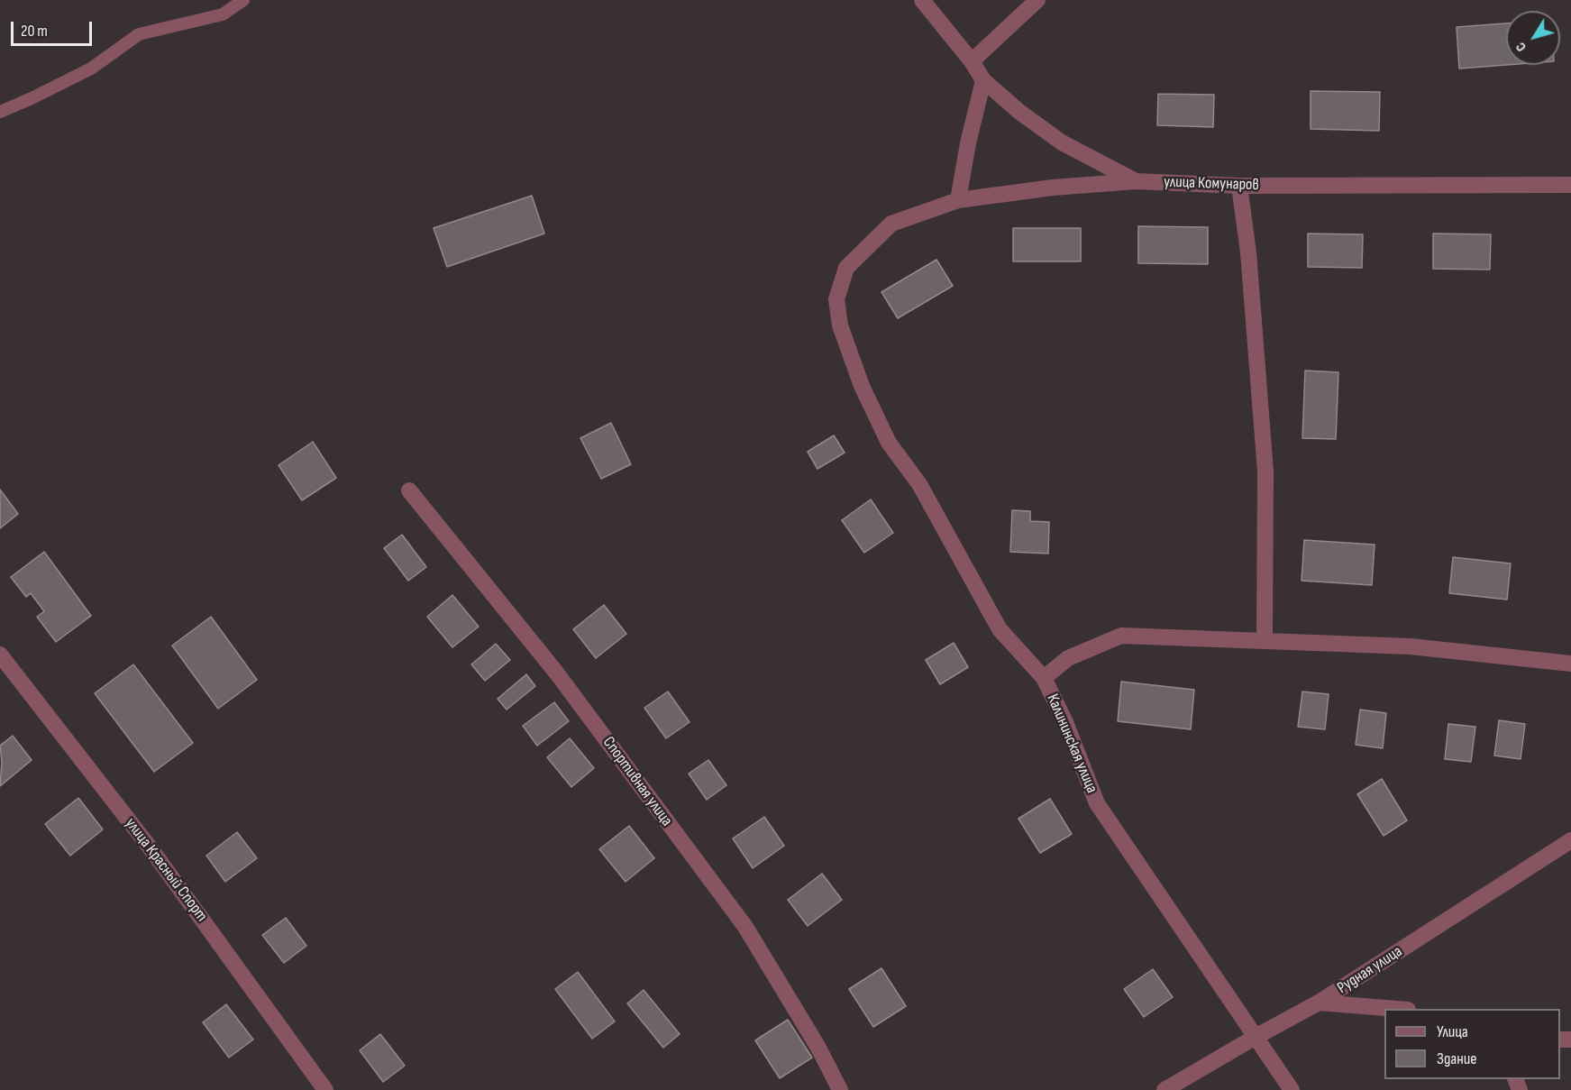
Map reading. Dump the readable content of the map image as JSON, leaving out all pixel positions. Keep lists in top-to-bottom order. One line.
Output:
{"streets":{"street":["улица Комунаров","Калининская улица","Спортивная улица","улица Красный Спорт","Рудная улица"]},"crossings":[["Калининская улица","Рудная улица"]],"legend":["Улица","Здание"],"scale_bar":"20 m","north":"bottom left"}
